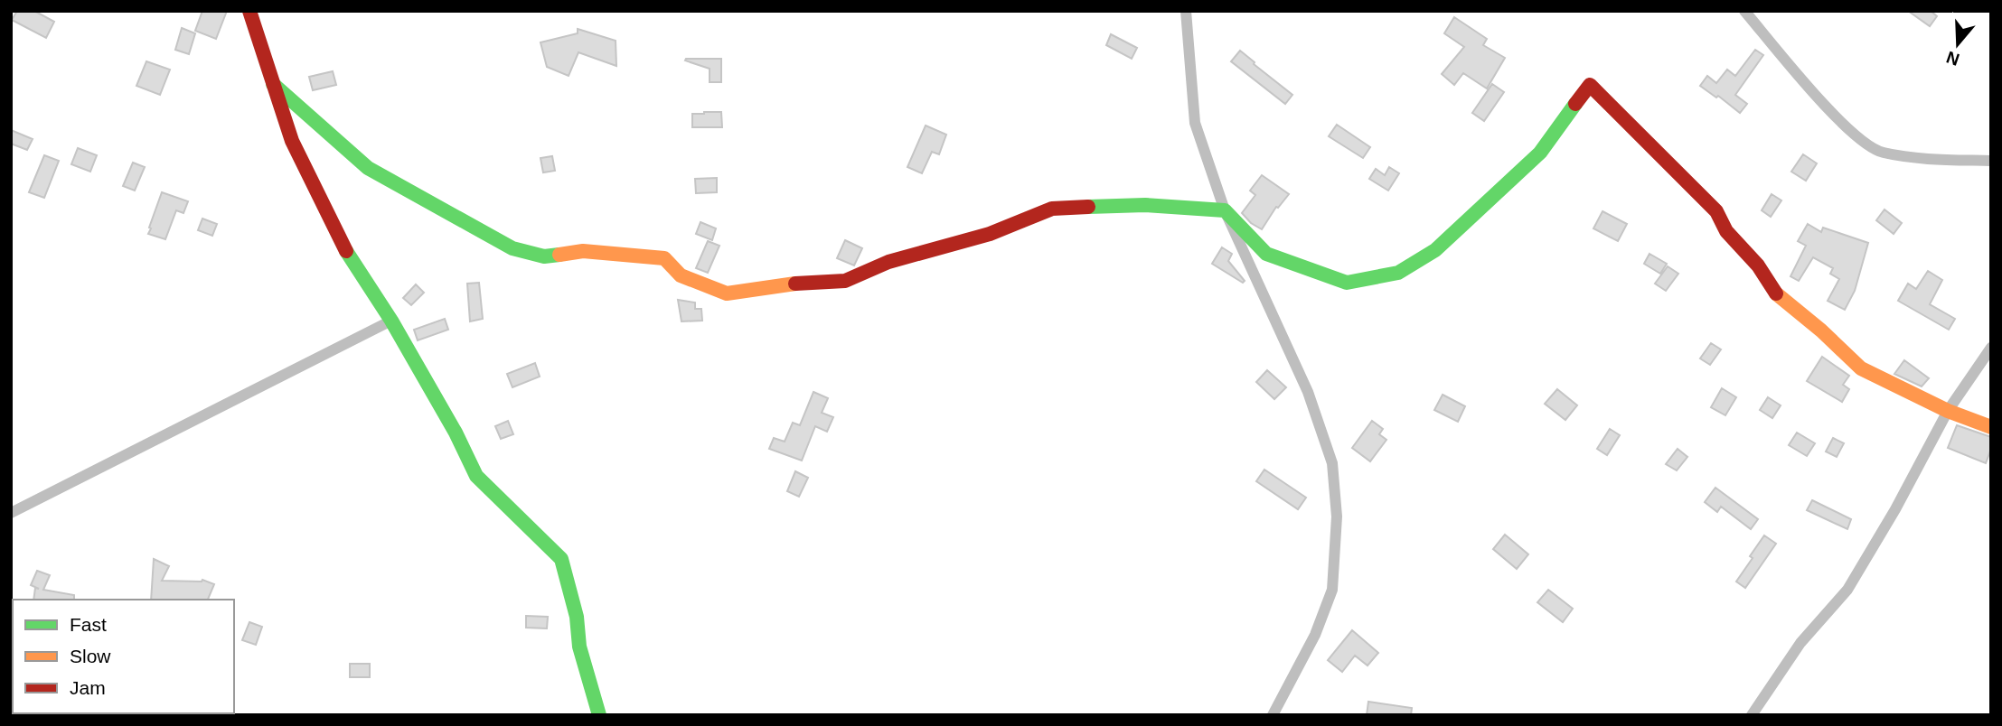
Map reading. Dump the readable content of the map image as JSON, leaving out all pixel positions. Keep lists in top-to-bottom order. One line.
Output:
{"legend":["Fast","Slow","Jam"],"north":"bottom"}
